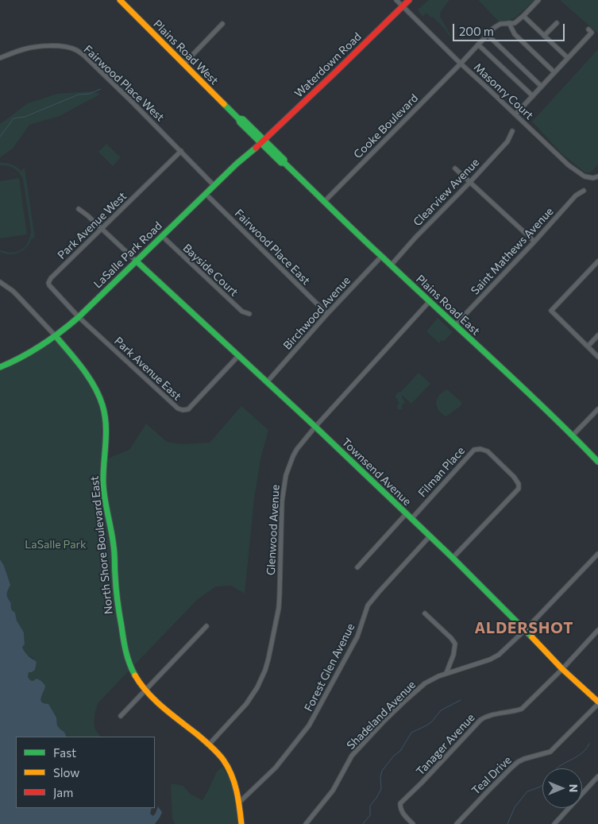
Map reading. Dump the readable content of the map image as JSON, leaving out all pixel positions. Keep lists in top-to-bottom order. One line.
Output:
{"streets":{"street":["Plains Road West","Waterdown Road","Fairwood Place West","Masonry Court","Cooke Boulevard","Clearview Avenue","Park Avenue West","Fairwood Place East","Saint Mathews Avenue","LaSalle Park Road","Bayside Court","Plains Road East","Birchwood Avenue","Park Avenue East","Townsend Avenue","Filman Place","Glenwood Avenue","North Shore Boulevard East","Forest Glen Avenue","Shadeland Avenue","Tanager Avenue","Teal Drive"]},"crossings":[["Plains Road West","Waterdown Road"],["Plains Road West","LaSalle Park Road"],["Plains Road West","Plains Road East"],["Waterdown Road","Masonry Court"],["Waterdown Road","LaSalle Park Road"],["Waterdown Road","Plains Road East"],["Fairwood Place West","Park Avenue West"],["Fairwood Place West","LaSalle Park Road"],["Masonry Court","Cooke Boulevard"],["Cooke Boulevard","Plains Road East"],["Clearview Avenue","Plains Road East"],["Park Avenue West","LaSalle Park Road"],["Park Avenue West","Park Avenue East"],["Fairwood Place East","LaSalle Park Road"],["Fairwood Place East","Birchwood Avenue"],["Saint Mathews Avenue","Plains Road East"],["LaSalle Park Road","Bayside Court"],["LaSalle Park Road","Plains Road East"],["LaSalle Park Road","Park Avenue East"],["LaSalle Park Road","Townsend Avenue"],["LaSalle Park Road","North Shore Boulevard East"],["Plains Road East","Birchwood Avenue"],["Plains Road East","Glenwood Avenue"],["Birchwood Avenue","Townsend Avenue"],["Park Avenue East","Townsend Avenue"],["Townsend Avenue","Filman Place"],["Townsend Avenue","Glenwood Avenue"],["Townsend Avenue","Forest Glen Avenue"],["Townsend Avenue","Shadeland Avenue"],["Townsend Avenue","Tanager Avenue"],["Townsend Avenue","Teal Drive"],["Glenwood Avenue","North Shore Boulevard East"],["North Shore Boulevard East","Forest Glen Avenue"]],"districts":["ALDERSHOT"],"parks":["LaSalle Park"],"legend":["Fast","Slow","Jam"],"scale_bar":"200 m","north":"right"}
